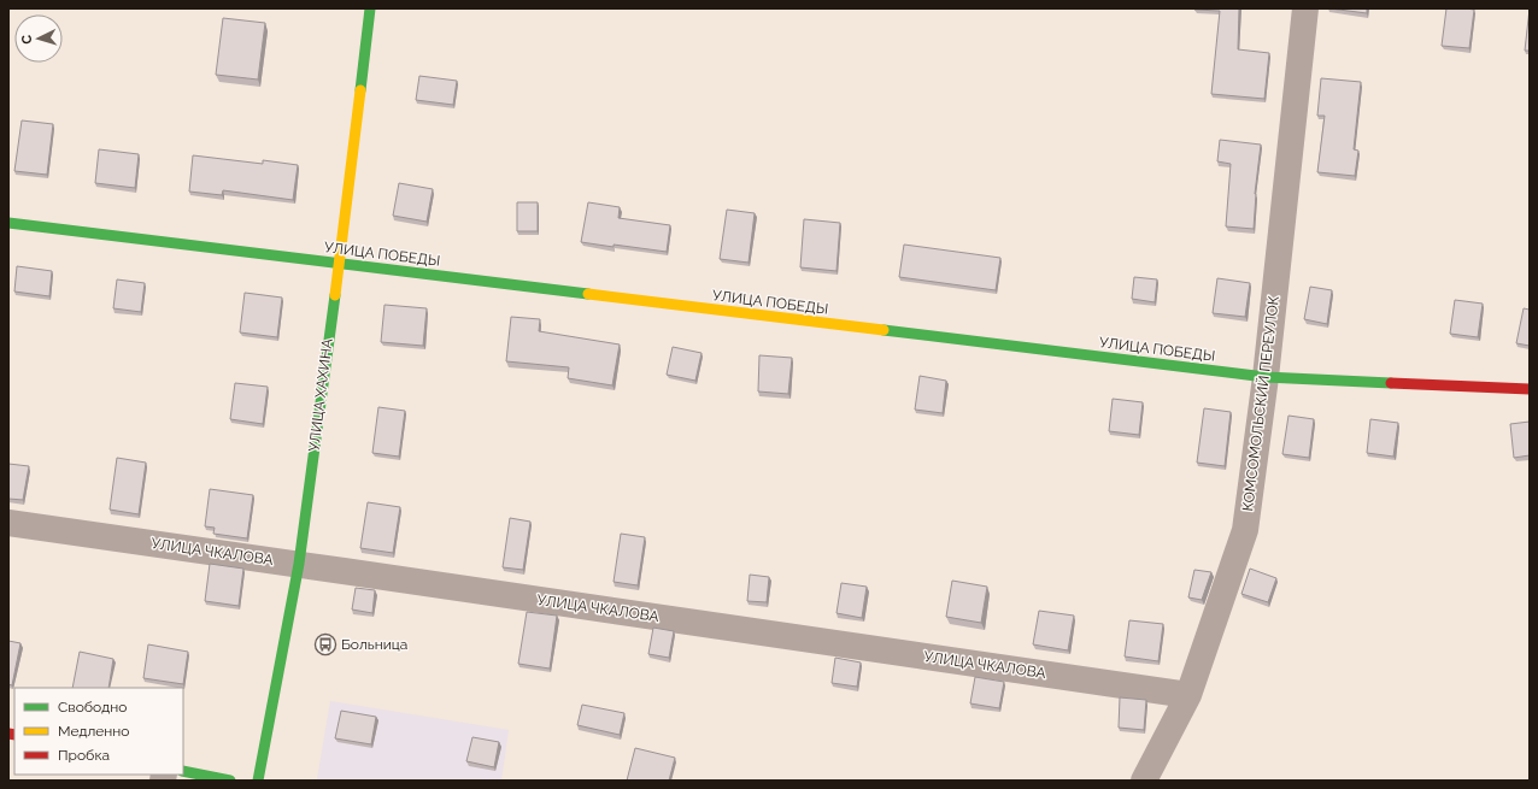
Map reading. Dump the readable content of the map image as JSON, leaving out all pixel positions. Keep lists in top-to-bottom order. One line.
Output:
{"streets":{"street":["УЛИЦА ПОБЕДЫ","УЛИЦА ХАХИНА","КОМСОМОЛЬСКИЙ ПЕРЕУЛОК","УЛИЦА ЧКАЛОВА"]},"crossings":[["УЛИЦА ПОБЕДЫ","УЛИЦА ХАХИНА"],["УЛИЦА ПОБЕДЫ","КОМСОМОЛЬСКИЙ ПЕРЕУЛОК"],["УЛИЦА ХАХИНА","УЛИЦА ЧКАЛОВА"],["КОМСОМОЛЬСКИЙ ПЕРЕУЛОК","УЛИЦА ЧКАЛОВА"]],"places":{"bus stop":["Больница"]},"legend":["Свободно","Медленно","Пробка"],"north":"left"}
